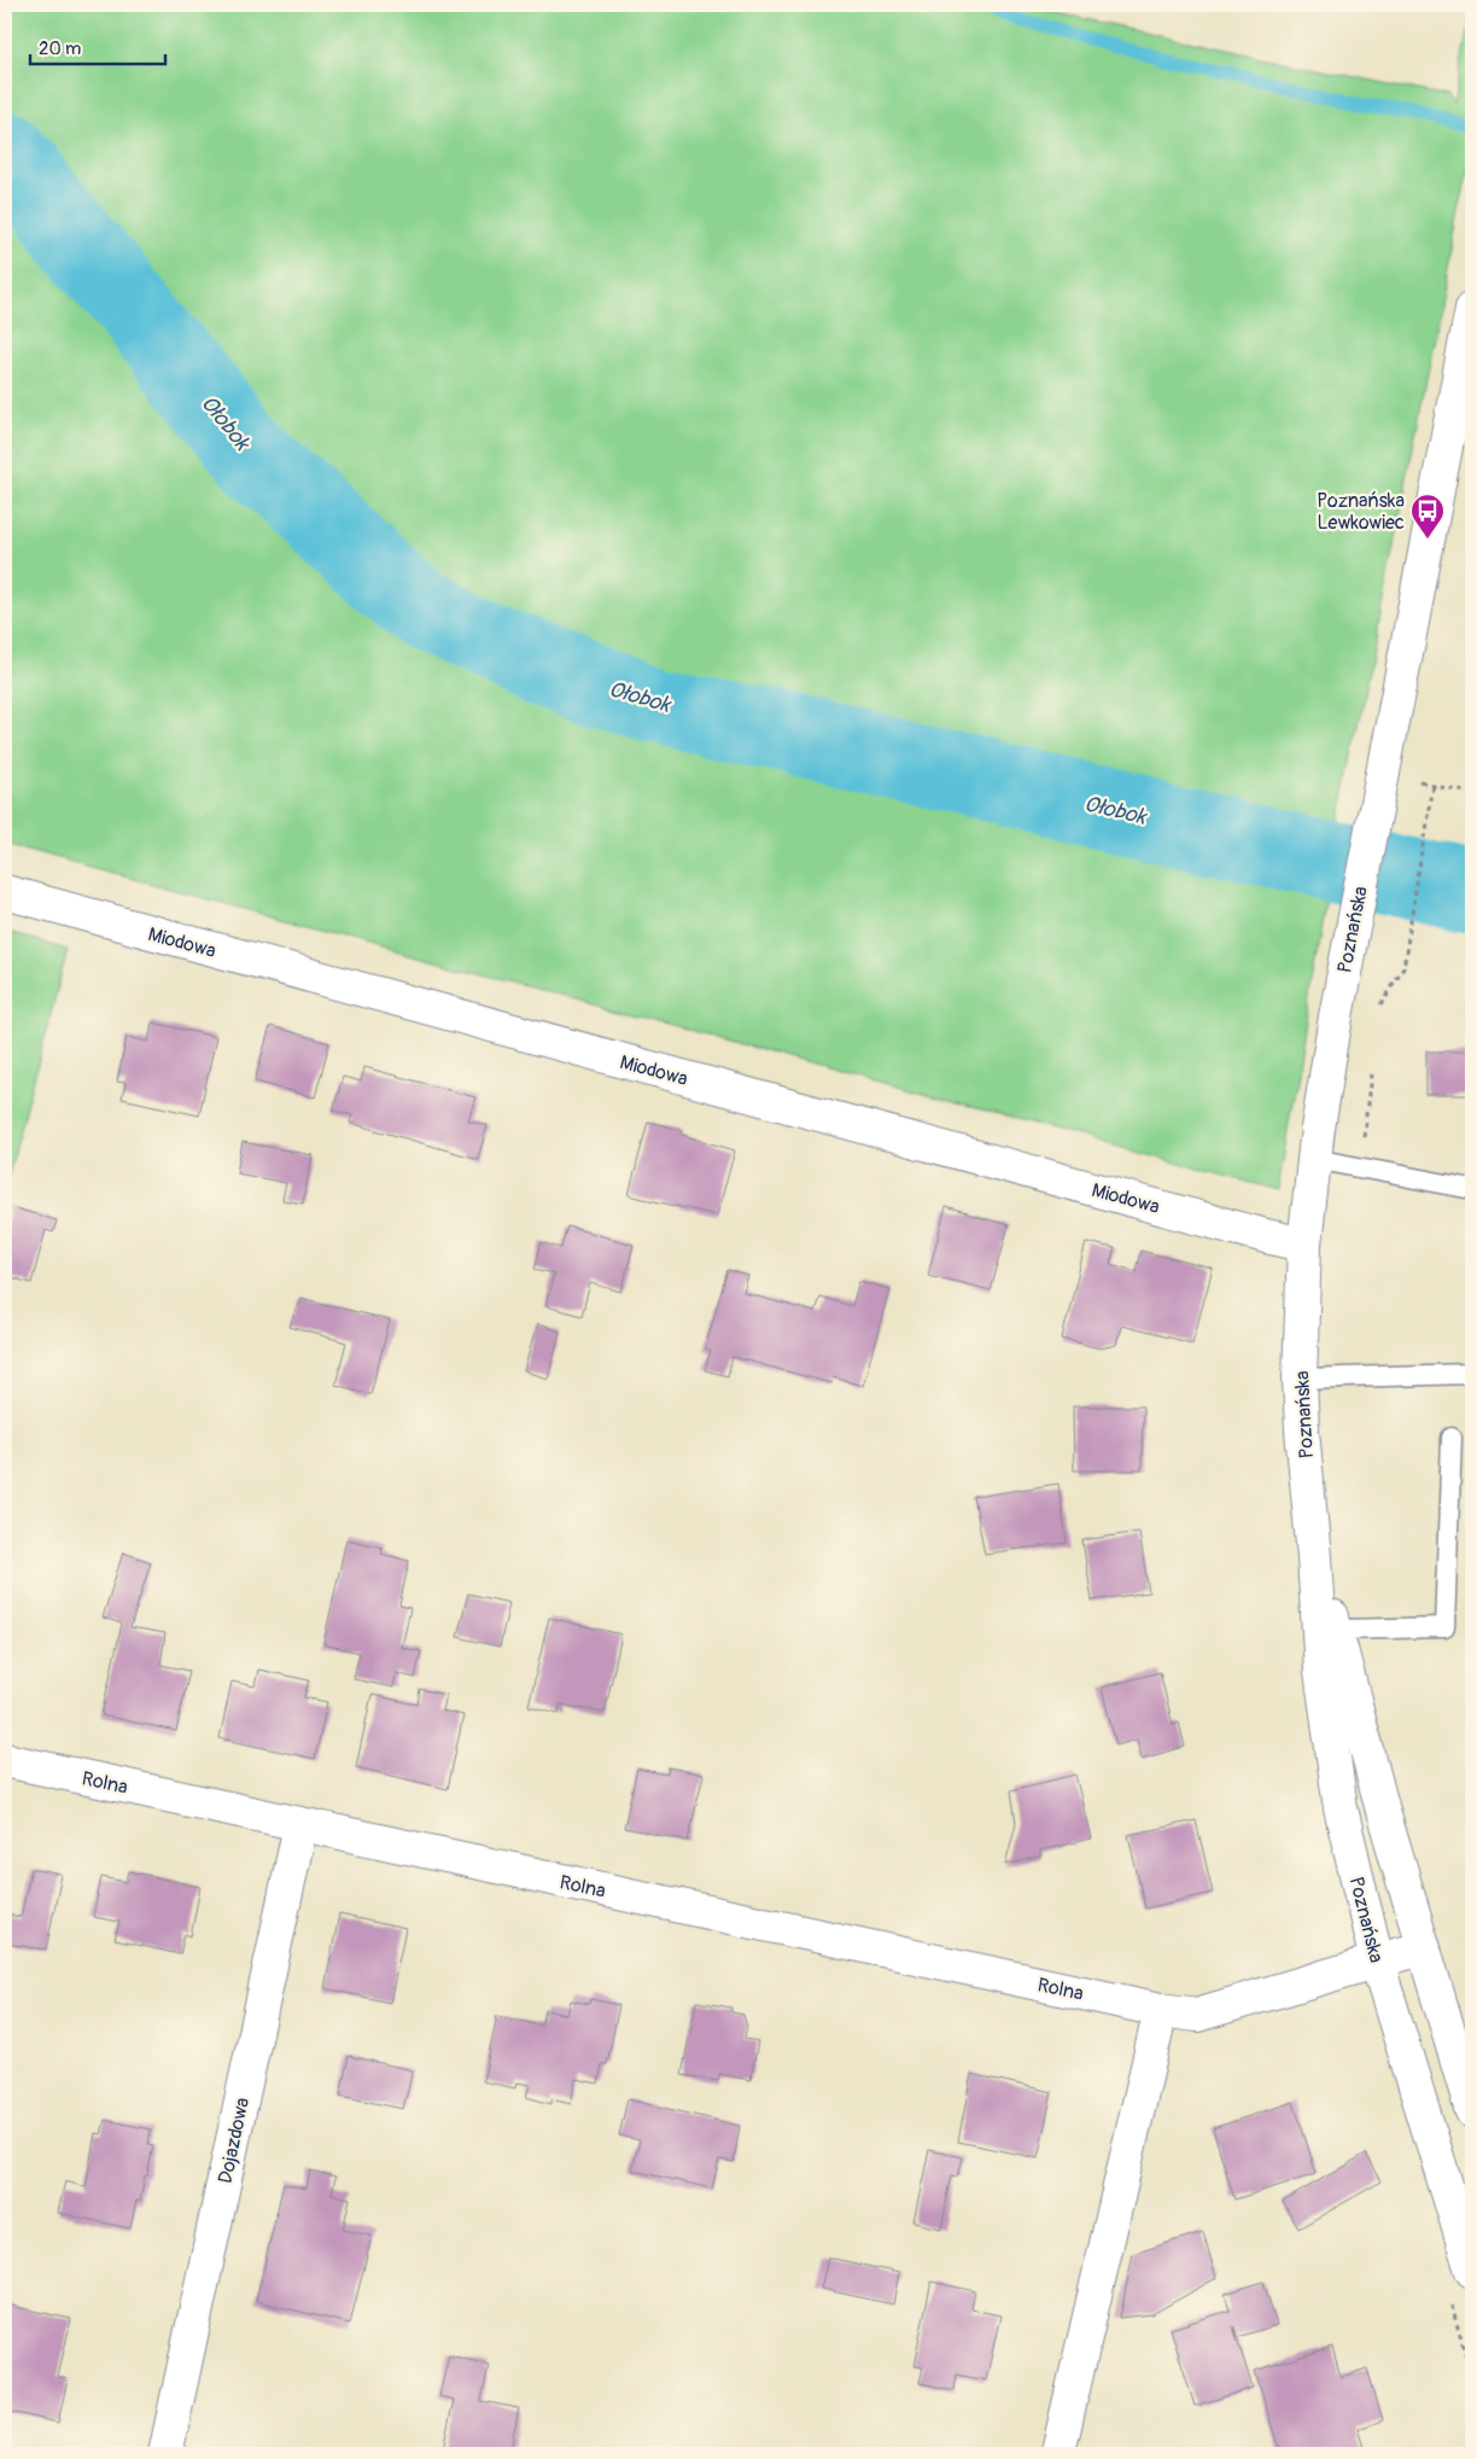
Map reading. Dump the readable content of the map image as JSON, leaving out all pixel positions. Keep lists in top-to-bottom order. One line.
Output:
{"streets":{"street":["Poznańska","Miodowa","Rolna","Dojazdowa"]},"crossings":[["Poznańska","Miodowa"],["Poznańska","Rolna"],["Rolna","Dojazdowa"]],"water":["Ołobok"],"places":{"bus stop":["Poznańska Lewkowiec"]},"scale_bar":"20 m"}
